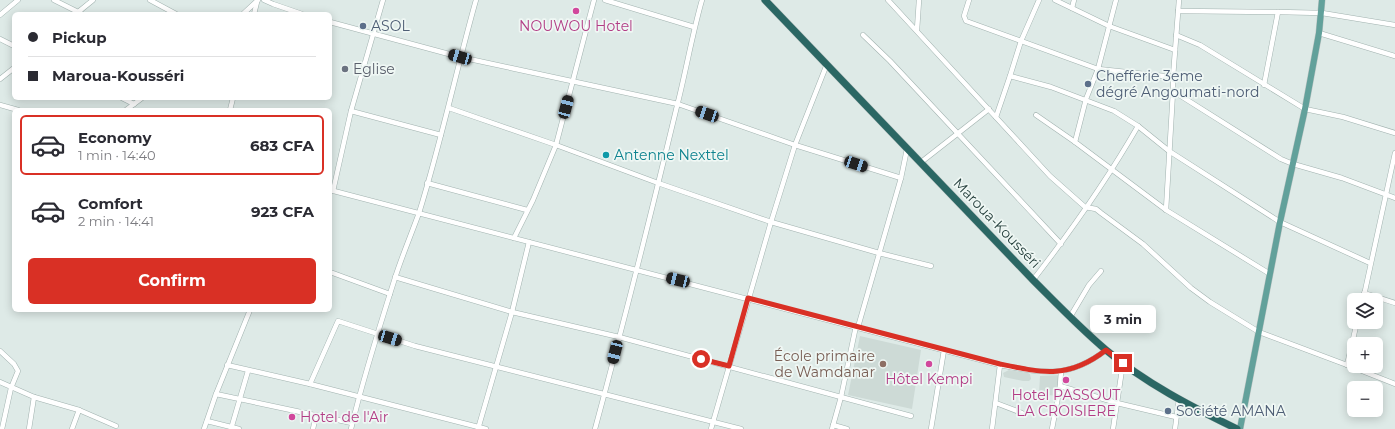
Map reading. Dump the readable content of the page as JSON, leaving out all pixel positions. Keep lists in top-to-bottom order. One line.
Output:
{"streets":{"highway":["Maroua-Kousséri"]},"places":["NOUWOU Hotel","ASOL","Eglise","Chefferie 3eme dégré Angoumati-nord","Antenne Nexttel","École primaire de Wamdanar","Hôtel Kempi","Hotel PASSOUT LA CROISIERE","Société AMANA","Hotel de l'Air"],"page":{"banner":["Pickup","Maroua-Kousséri"],"list":[{"name":"Economy","note":"1 min · 14:40","value":"683 CFA"},{"name":"Comfort","note":"2 min · 14:41","value":"923 CFA"}],"buttons":"Confirm","map_buttons":["+","−"],"bubble":"3 min"}}
